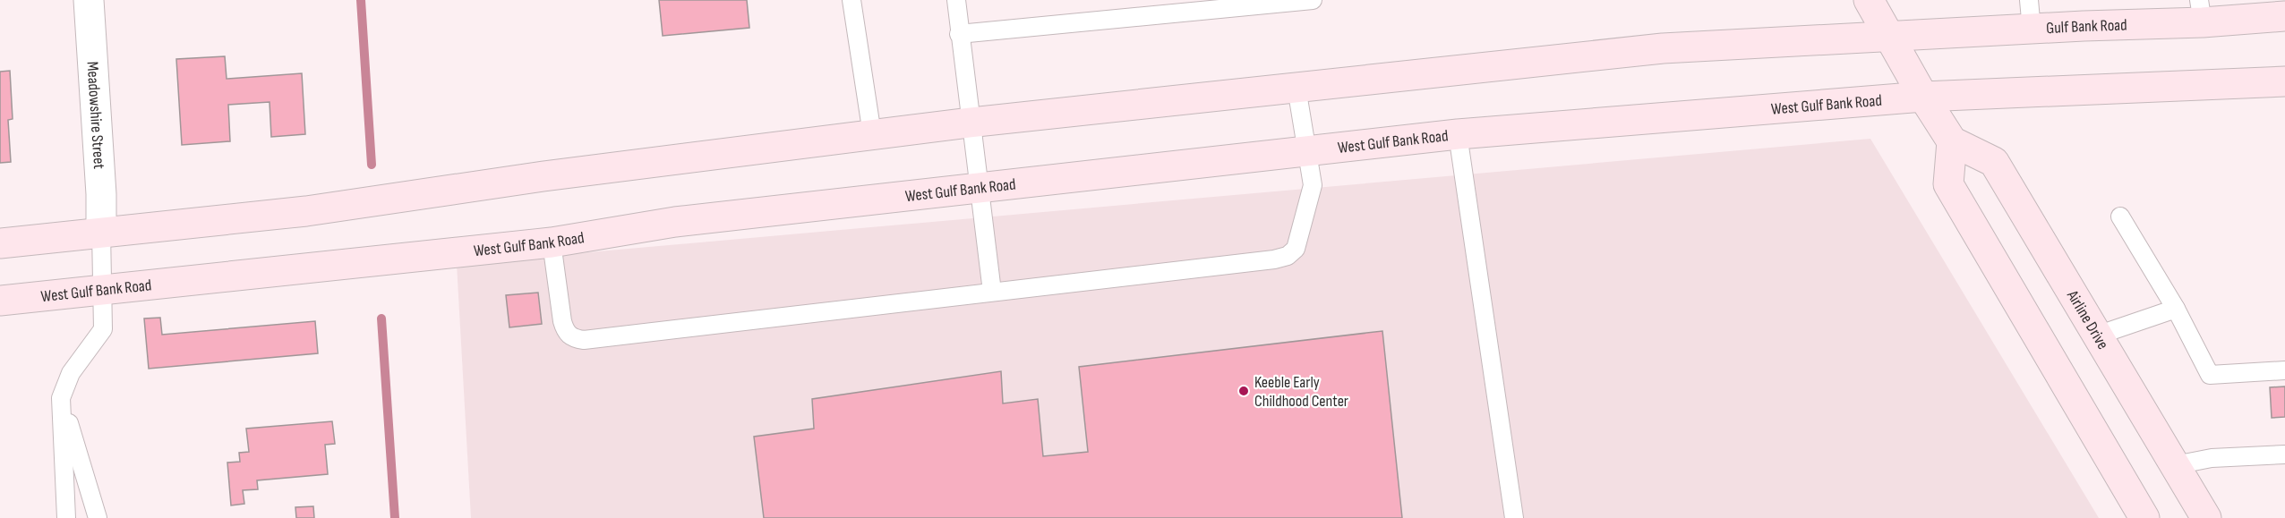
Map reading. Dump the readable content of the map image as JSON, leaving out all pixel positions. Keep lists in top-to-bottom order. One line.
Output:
{"streets":{"main road":["Gulf Bank Road","West Gulf Bank Road","Airline Drive"],"street":["Meadowshire Street"]},"places":["Keeble Early Childhood Center"]}
